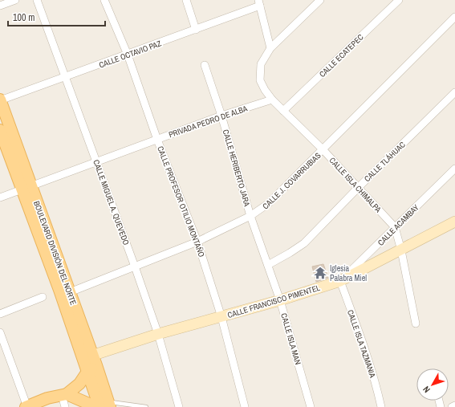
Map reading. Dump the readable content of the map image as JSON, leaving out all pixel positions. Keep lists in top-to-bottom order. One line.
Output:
{"streets":{"main road":["BOULEVARD DIVISIÓN DEL NORTE","CALLE FRANCISCO PIMENTEL"],"street":["CALLE OCTAVIO PAZ","CALLE ECATEPEC","PRIVADA PEDRO DE ALBA","CALLE TLÁHUAC","CALLE HERIBERTO JARA","CALLE J. COVARRUBIAS","CALLE ISLA CHIMALPA","CALLE PROFESOR OTILIO MONTAÑO","CALLE MIGUEL A. QUEVEDO","CALLE ACAMBAY","CALLE ISLA MAN","CALLE ISLA TAZMANIA"]},"crossings":[["CALLE OCTAVIO PAZ","CALLE PROFESOR OTILIO MONTAÑO"],["CALLE OCTAVIO PAZ","CALLE MIGUEL A. QUEVEDO"],["CALLE OCTAVIO PAZ","BOULEVARD DIVISIÓN DEL NORTE"],["CALLE ECATEPEC","CALLE ISLA CHIMALPA"],["PRIVADA PEDRO DE ALBA","CALLE HERIBERTO JARA"],["PRIVADA PEDRO DE ALBA","CALLE ISLA CHIMALPA"],["PRIVADA PEDRO DE ALBA","CALLE PROFESOR OTILIO MONTAÑO"],["PRIVADA PEDRO DE ALBA","CALLE MIGUEL A. QUEVEDO"],["PRIVADA PEDRO DE ALBA","BOULEVARD DIVISIÓN DEL NORTE"],["CALLE TLÁHUAC","CALLE ISLA CHIMALPA"],["CALLE TLÁHUAC","CALLE ISLA MAN"],["CALLE HERIBERTO JARA","CALLE J. COVARRUBIAS"],["CALLE HERIBERTO JARA","CALLE ISLA MAN"],["CALLE J. COVARRUBIAS","CALLE ISLA CHIMALPA"],["CALLE J. COVARRUBIAS","CALLE PROFESOR OTILIO MONTAÑO"],["CALLE J. COVARRUBIAS","CALLE MIGUEL A. QUEVEDO"],["CALLE J. COVARRUBIAS","BOULEVARD DIVISIÓN DEL NORTE"],["CALLE J. COVARRUBIAS","CALLE ISLA MAN"],["CALLE ISLA CHIMALPA","CALLE ACAMBAY"],["CALLE ISLA CHIMALPA","CALLE FRANCISCO PIMENTEL"],["CALLE PROFESOR OTILIO MONTAÑO","CALLE FRANCISCO PIMENTEL"],["CALLE MIGUEL A. QUEVEDO","CALLE FRANCISCO PIMENTEL"],["CALLE ACAMBAY","CALLE FRANCISCO PIMENTEL"],["CALLE ACAMBAY","CALLE ISLA TAZMANIA"],["BOULEVARD DIVISIÓN DEL NORTE","CALLE FRANCISCO PIMENTEL"],["CALLE FRANCISCO PIMENTEL","CALLE ISLA MAN"],["CALLE FRANCISCO PIMENTEL","CALLE ISLA TAZMANIA"]],"places":{"temple":["Iglesia Palabra Miel"]},"scale_bar":"100 m","north":"bottom left"}
